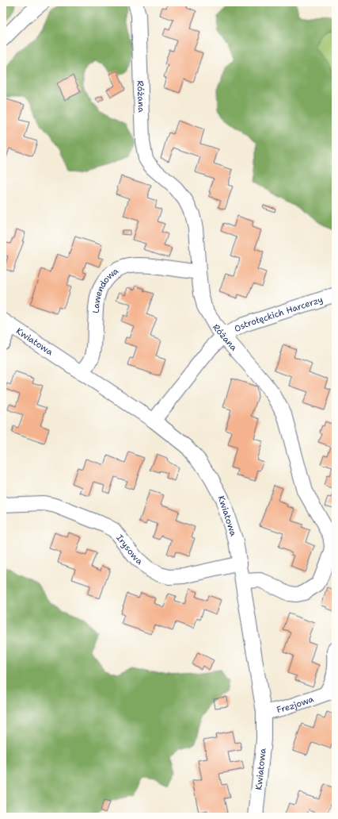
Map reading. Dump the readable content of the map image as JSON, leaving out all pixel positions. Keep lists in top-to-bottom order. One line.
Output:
{"streets":{"street":["Różana","Lawendowa","Ostrołęckich Harcerzy","Kwiatowa","Irysowa","Frezjowa"]},"crossings":[["Różana","Lawendowa"],["Różana","Ostrołęckich Harcerzy"],["Różana","Kwiatowa"],["Lawendowa","Kwiatowa"],["Ostrołęckich Harcerzy","Kwiatowa"],["Kwiatowa","Irysowa"],["Kwiatowa","Frezjowa"]]}
